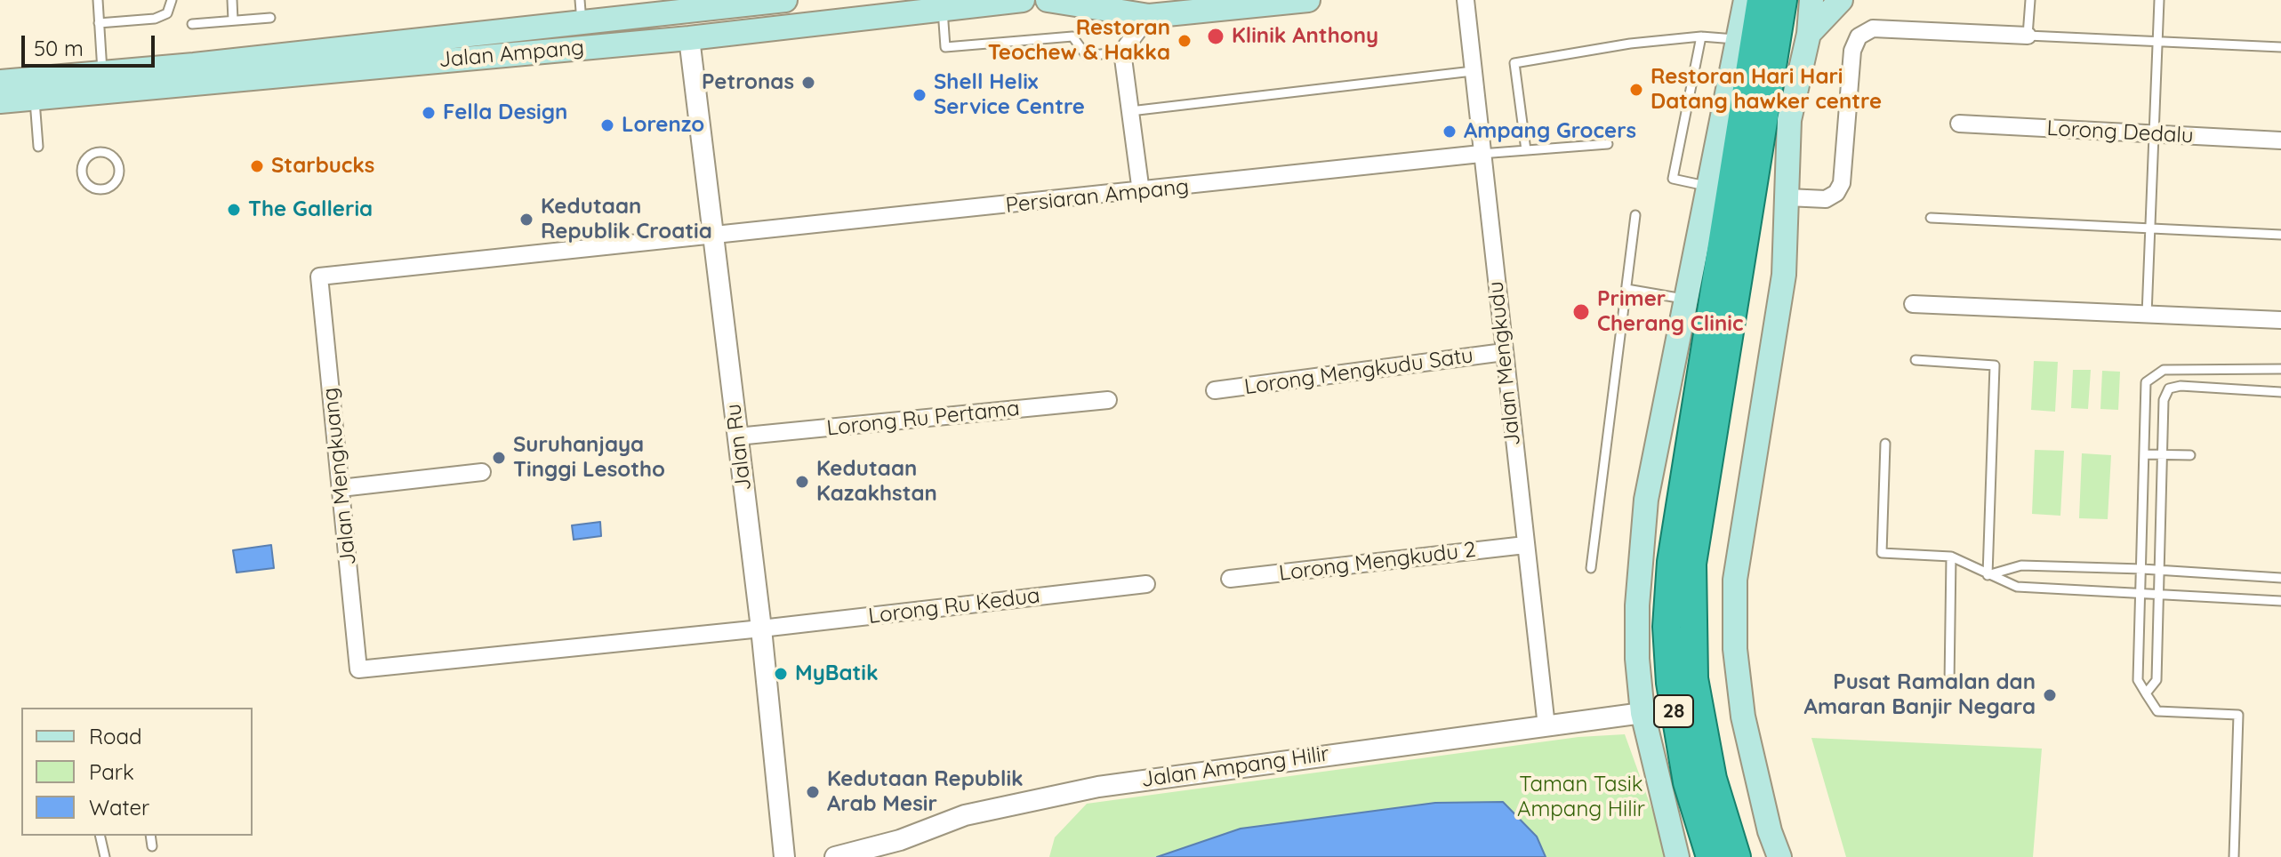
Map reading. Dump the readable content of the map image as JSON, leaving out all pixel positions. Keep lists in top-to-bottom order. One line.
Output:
{"streets":{"highway":["28"],"main road":["Jalan Ampang"],"street":["Lorong Dedalu","Persiaran Ampang","Jalan Mengkudu","Lorong Mengkudu Satu","Lorong Ru Pertama","Jalan Ru","Jalan Mengkuang","Lorong Mengkudu 2","Lorong Ru Kedua","Jalan Ampang Hilir"]},"crossings":[["Jalan Ampang","Jalan Ru"],["Persiaran Ampang","Jalan Mengkudu"],["Persiaran Ampang","Jalan Ru"],["Persiaran Ampang","Jalan Mengkuang"],["Jalan Mengkudu","Lorong Mengkudu Satu"],["Jalan Mengkudu","Lorong Mengkudu 2"],["Jalan Mengkudu","Jalan Ampang Hilir"],["Lorong Ru Pertama","Jalan Ru"],["Jalan Ru","Jalan Mengkuang"],["Jalan Ru","Lorong Ru Kedua"],["Jalan Mengkuang","Lorong Ru Kedua"]],"parks":["Taman Tasik Ampang Hilir"],"places":["Klinik Anthony","Restoran Teochew & Hakka","Petronas","Restoran Hari Hari Datang hawker centre","Shell Helix Service Centre","Fella Design","Lorenzo","Ampang Grocers","Starbucks","The Galleria","Kedutaan Republik Croatia","Primer Cherang Clinic","Suruhanjaya Tinggi Lesotho","Kedutaan Kazakhstan","MyBatik","Pusat Ramalan dan Amaran Banjir Negara","Kedutaan Republik Arab Mesir"],"legend":["Road","Park","Water"],"scale_bar":"50 m"}
